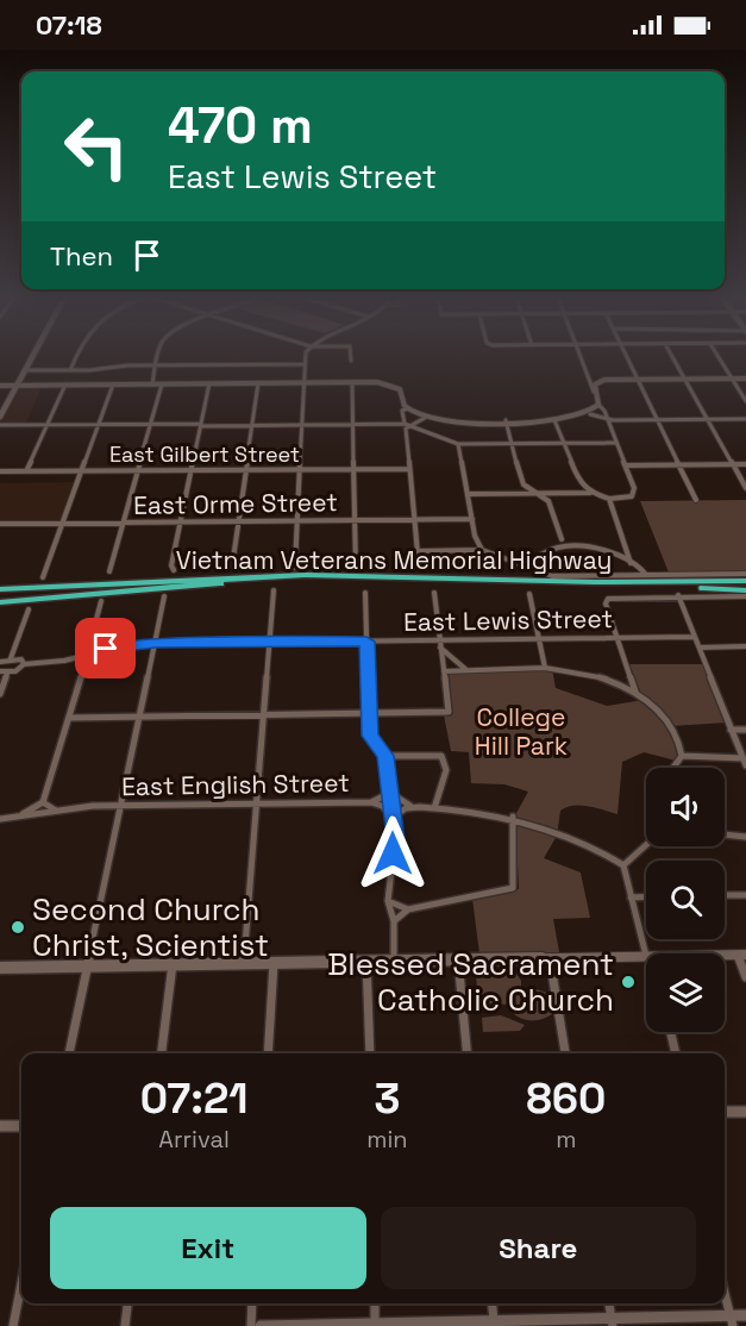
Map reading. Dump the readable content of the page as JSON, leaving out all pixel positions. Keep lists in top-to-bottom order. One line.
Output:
{"streets":{"highway":["Vietnam Veterans Memorial Highway"],"street":["East Gilbert Street","East Orme Street","East Lewis Street","East English Street"]},"parks":["College Hill Park"],"places":["Second Church Christ, Scientist","Blessed Sacrament Catholic Church"],"page":{"status":"07:18","turn":["470 m","East Lewis Street"],"then":"Then","eta":["07:21","Arrival","3","min","860","m"],"buttons":["Exit","Share"]}}
